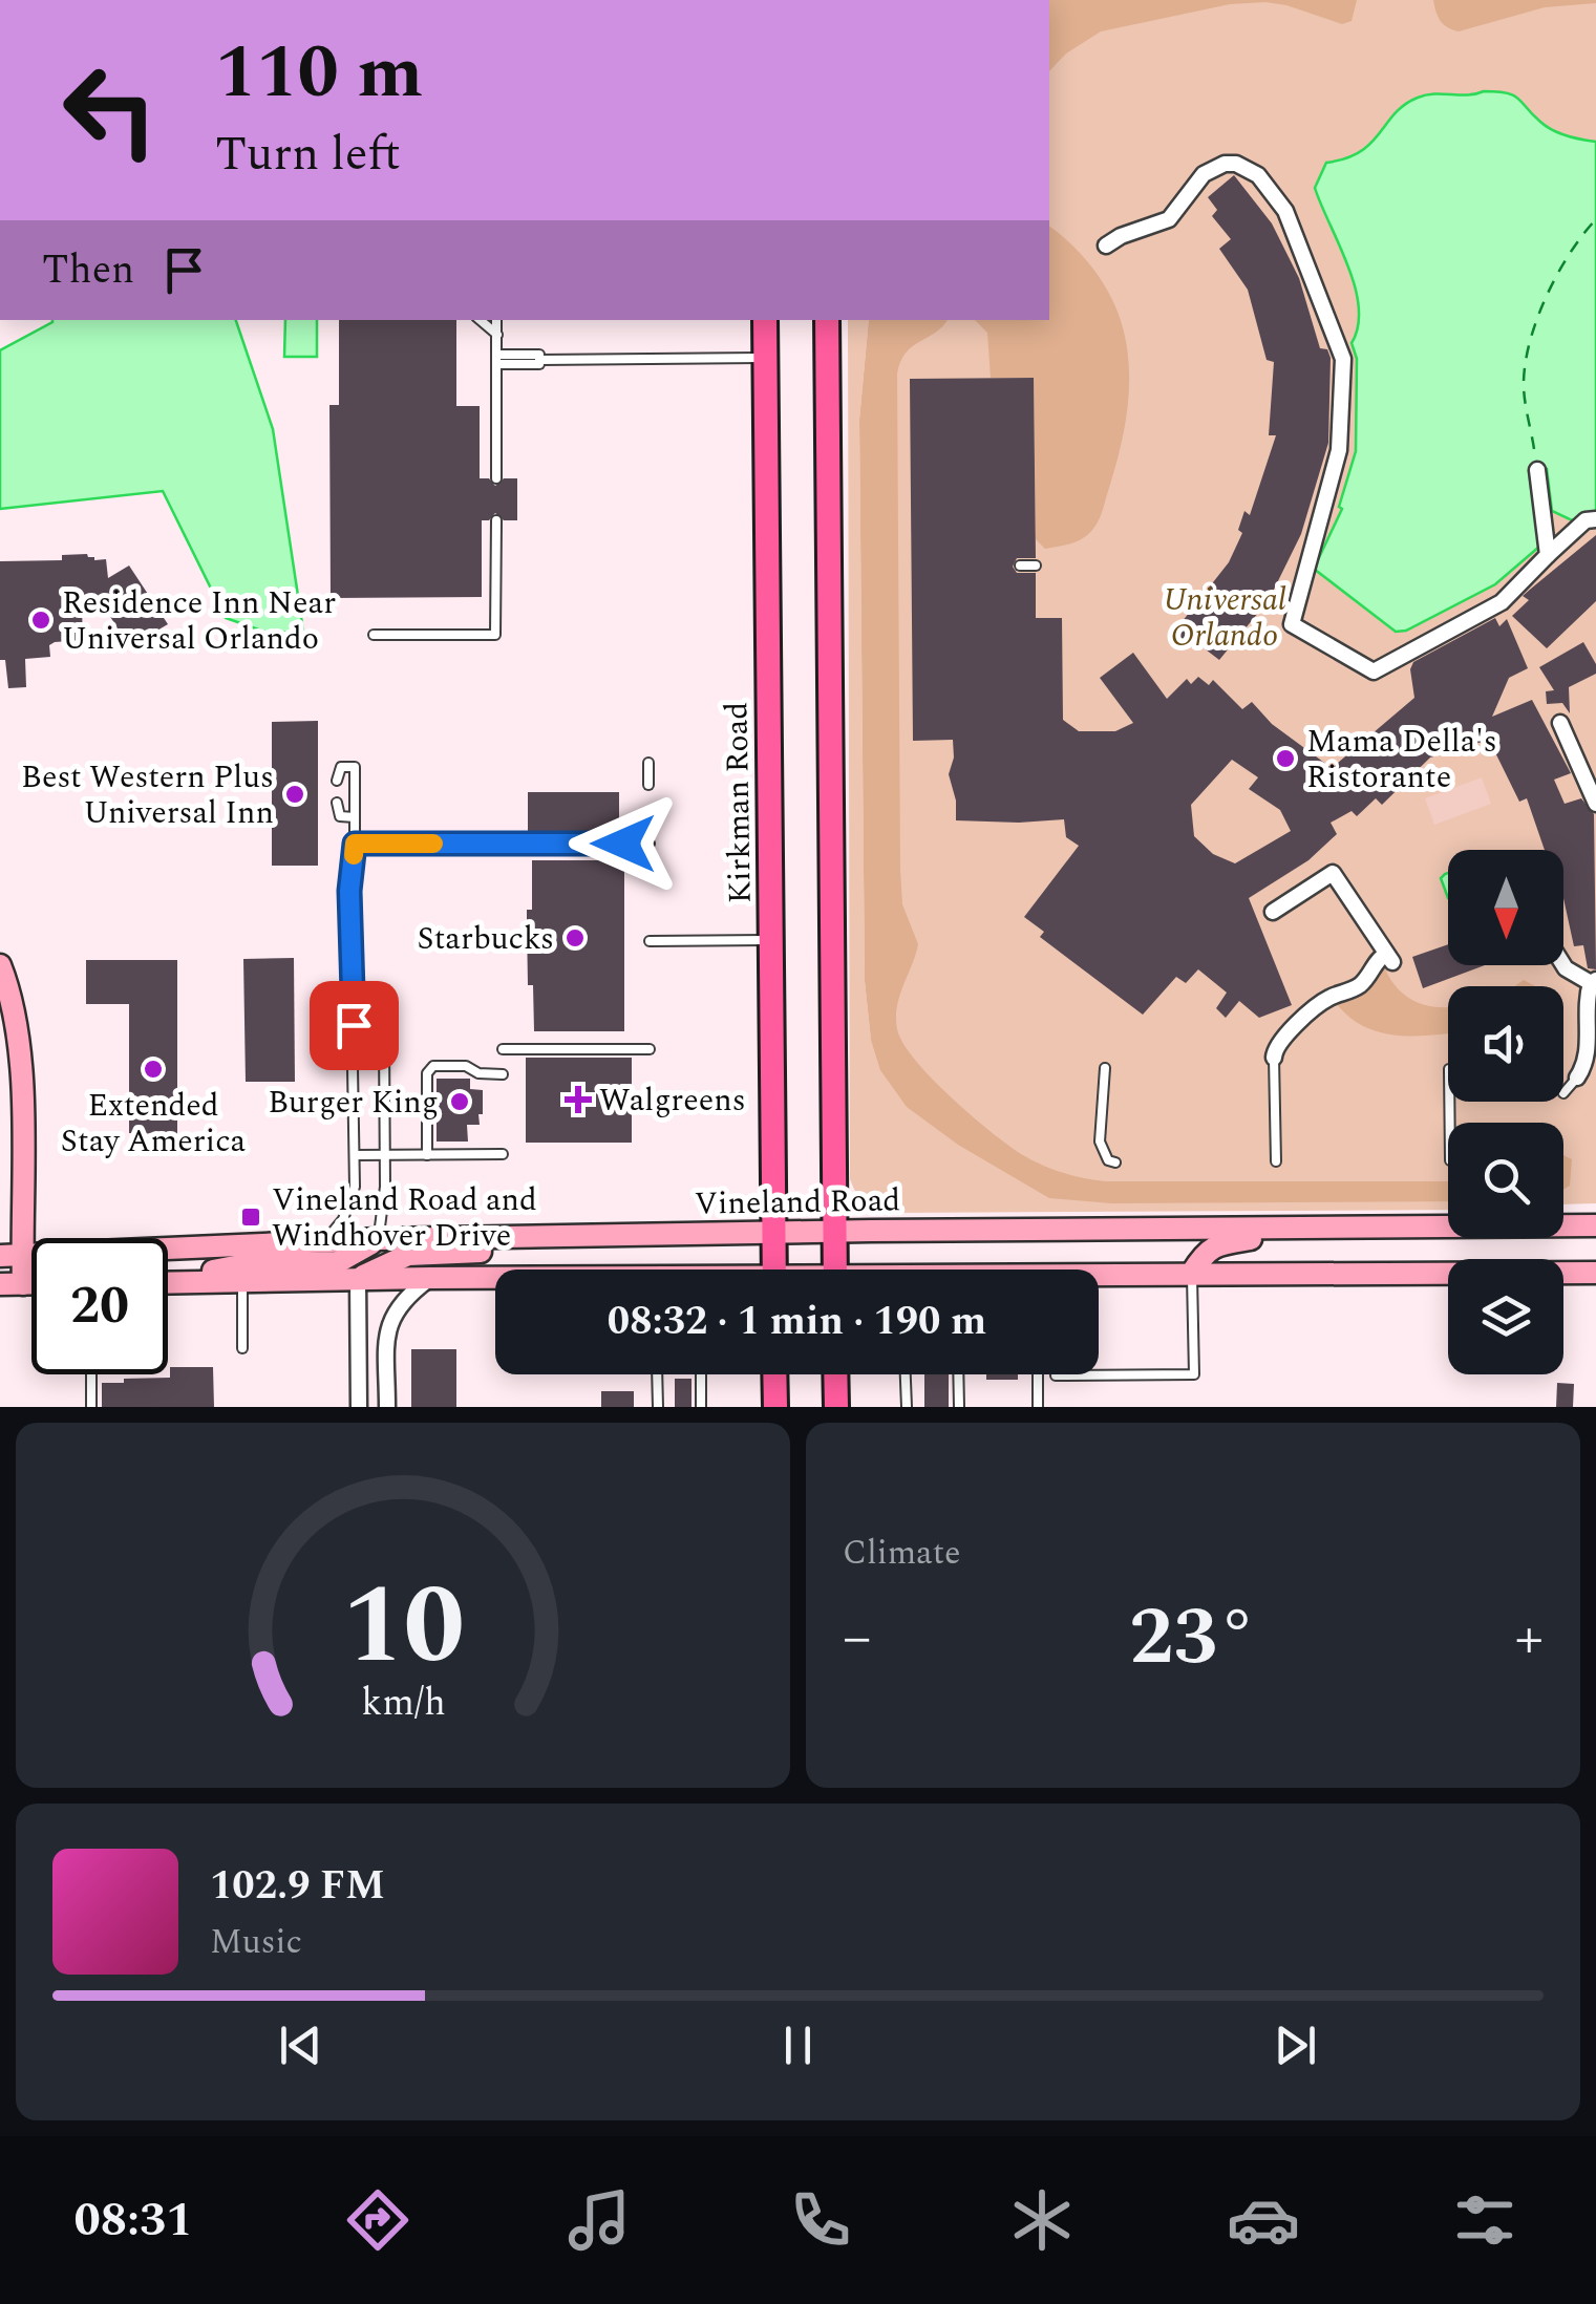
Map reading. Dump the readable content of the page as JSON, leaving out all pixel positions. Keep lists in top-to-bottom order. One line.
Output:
{"streets":{"main road":["Kirkman Road"],"street":["Vineland Road"]},"crossings":[["Kirkman Road","Vineland Road"]],"parks":["Universal Orlando"],"places":{"other":["Residence Inn Near Universal Orlando","Mama Della's Ristorante","Best Western Plus Universal Inn","Starbucks","Extended Stay America","Burger King"],"health":["Walgreens"],"transit":["Vineland Road and Windhover Drive"]},"north":"bottom","page":{"turn":["110 m","Turn left"],"then":"Then","limit":"20","trip":"08:32 · 1 min · 190 m","tile":"Climate","heat":["−","23°","+"],"song":["102.9 FM","Music"],"tabs":"08:31","gauge":["10","km/h"]}}
